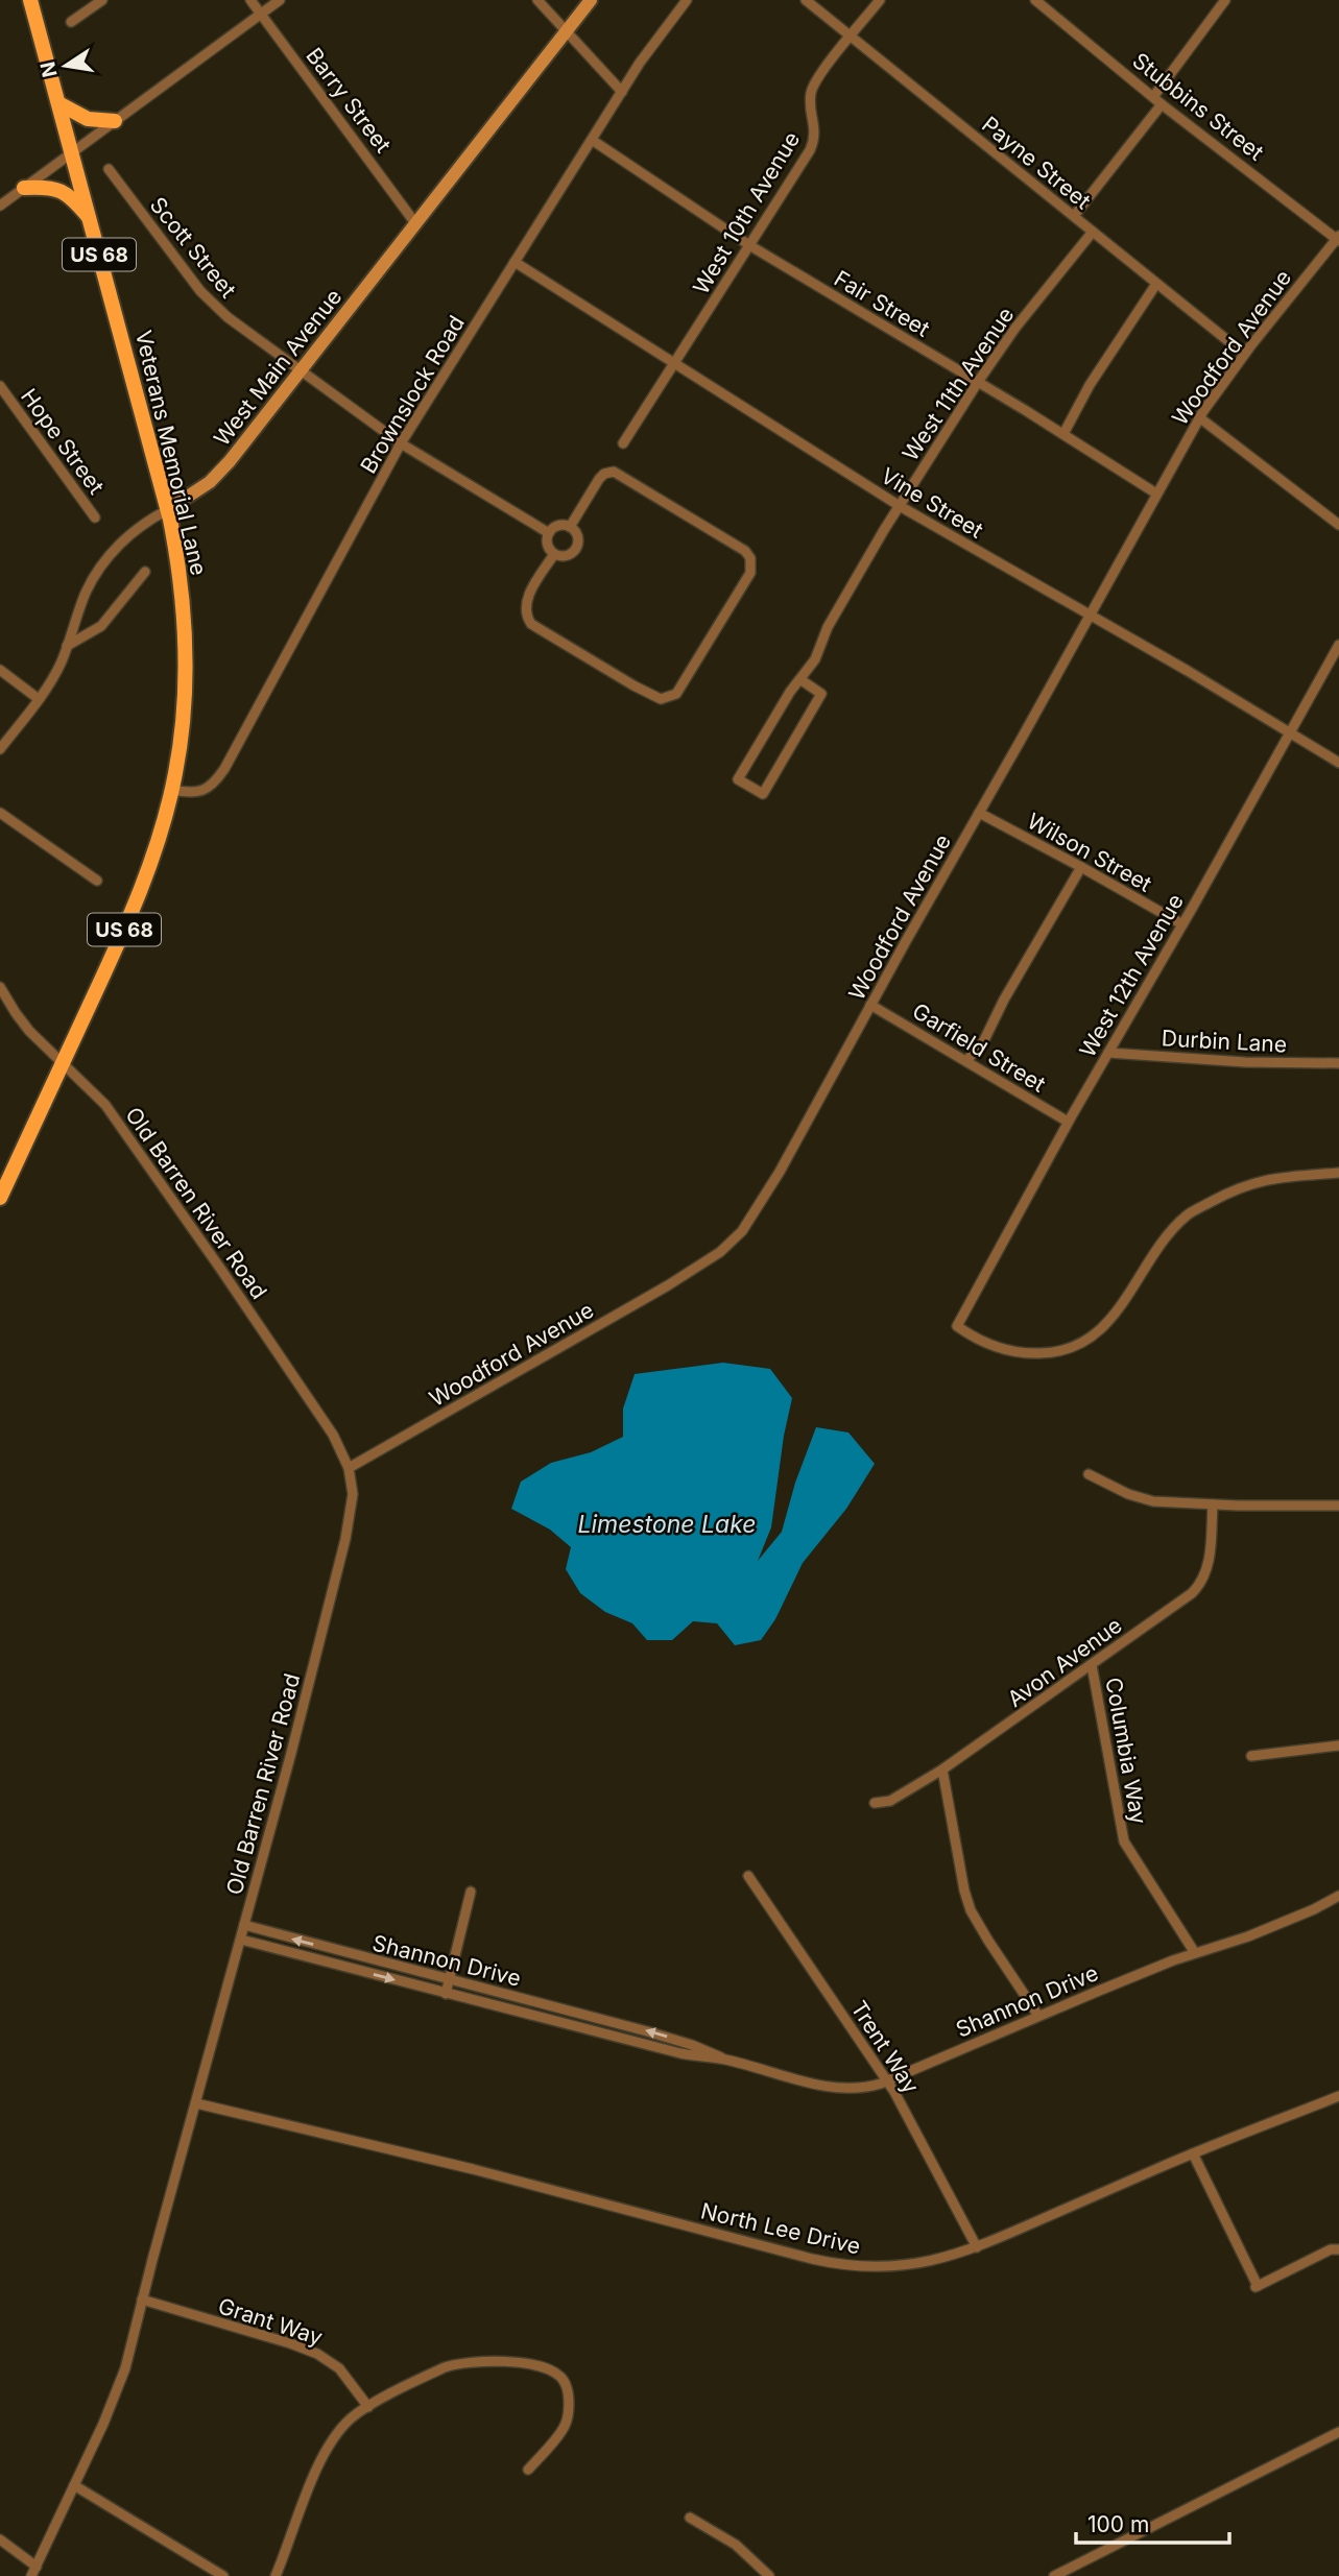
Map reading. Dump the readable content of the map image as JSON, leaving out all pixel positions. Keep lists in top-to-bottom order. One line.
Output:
{"streets":{"main road":["US 68","Veterans Memorial Lane"],"street":["Barry Street","Stubbins Street","Payne Street","West 10th Avenue","Scott Street","Fair Street","Woodford Avenue","West Main Avenue","West 11th Avenue","Brownslock Road","Hope Street","Vine Street","Wilson Street","West 12th Avenue","Durbin Lane","Garfield Street","Old Barren River Road","Avon Avenue","Columbia Way","Shannon Drive","Trent Way","North Lee Drive","Grant Way"]},"crossings":[["Barry Street","West Main Avenue"],["Stubbins Street","Woodford Avenue"],["Payne Street","West 10th Avenue"],["Payne Street","Woodford Avenue"],["Payne Street","West 11th Avenue"],["West 10th Avenue","Fair Street"],["West 10th Avenue","Vine Street"],["Scott Street","West Main Avenue"],["Scott Street","Brownslock Road"],["Fair Street","Woodford Avenue"],["Fair Street","West 11th Avenue"],["Fair Street","Brownslock Road"],["Woodford Avenue","Vine Street"],["Woodford Avenue","Wilson Street"],["Woodford Avenue","Garfield Street"],["Woodford Avenue","Old Barren River Road"],["West Main Avenue","Veterans Memorial Lane"],["West 11th Avenue","Vine Street"],["Brownslock Road","Veterans Memorial Lane"],["Brownslock Road","Vine Street"],["Veterans Memorial Lane","Old Barren River Road"],["Vine Street","West 12th Avenue"],["Wilson Street","West 12th Avenue"],["West 12th Avenue","Durbin Lane"],["West 12th Avenue","Garfield Street"],["Old Barren River Road","Shannon Drive"],["Old Barren River Road","North Lee Drive"],["Old Barren River Road","Grant Way"],["Avon Avenue","Columbia Way"],["Columbia Way","Shannon Drive"],["Shannon Drive","Trent Way"],["Trent Way","North Lee Drive"]],"water":["Limestone Lake"],"scale_bar":"100 m","north":"left"}
